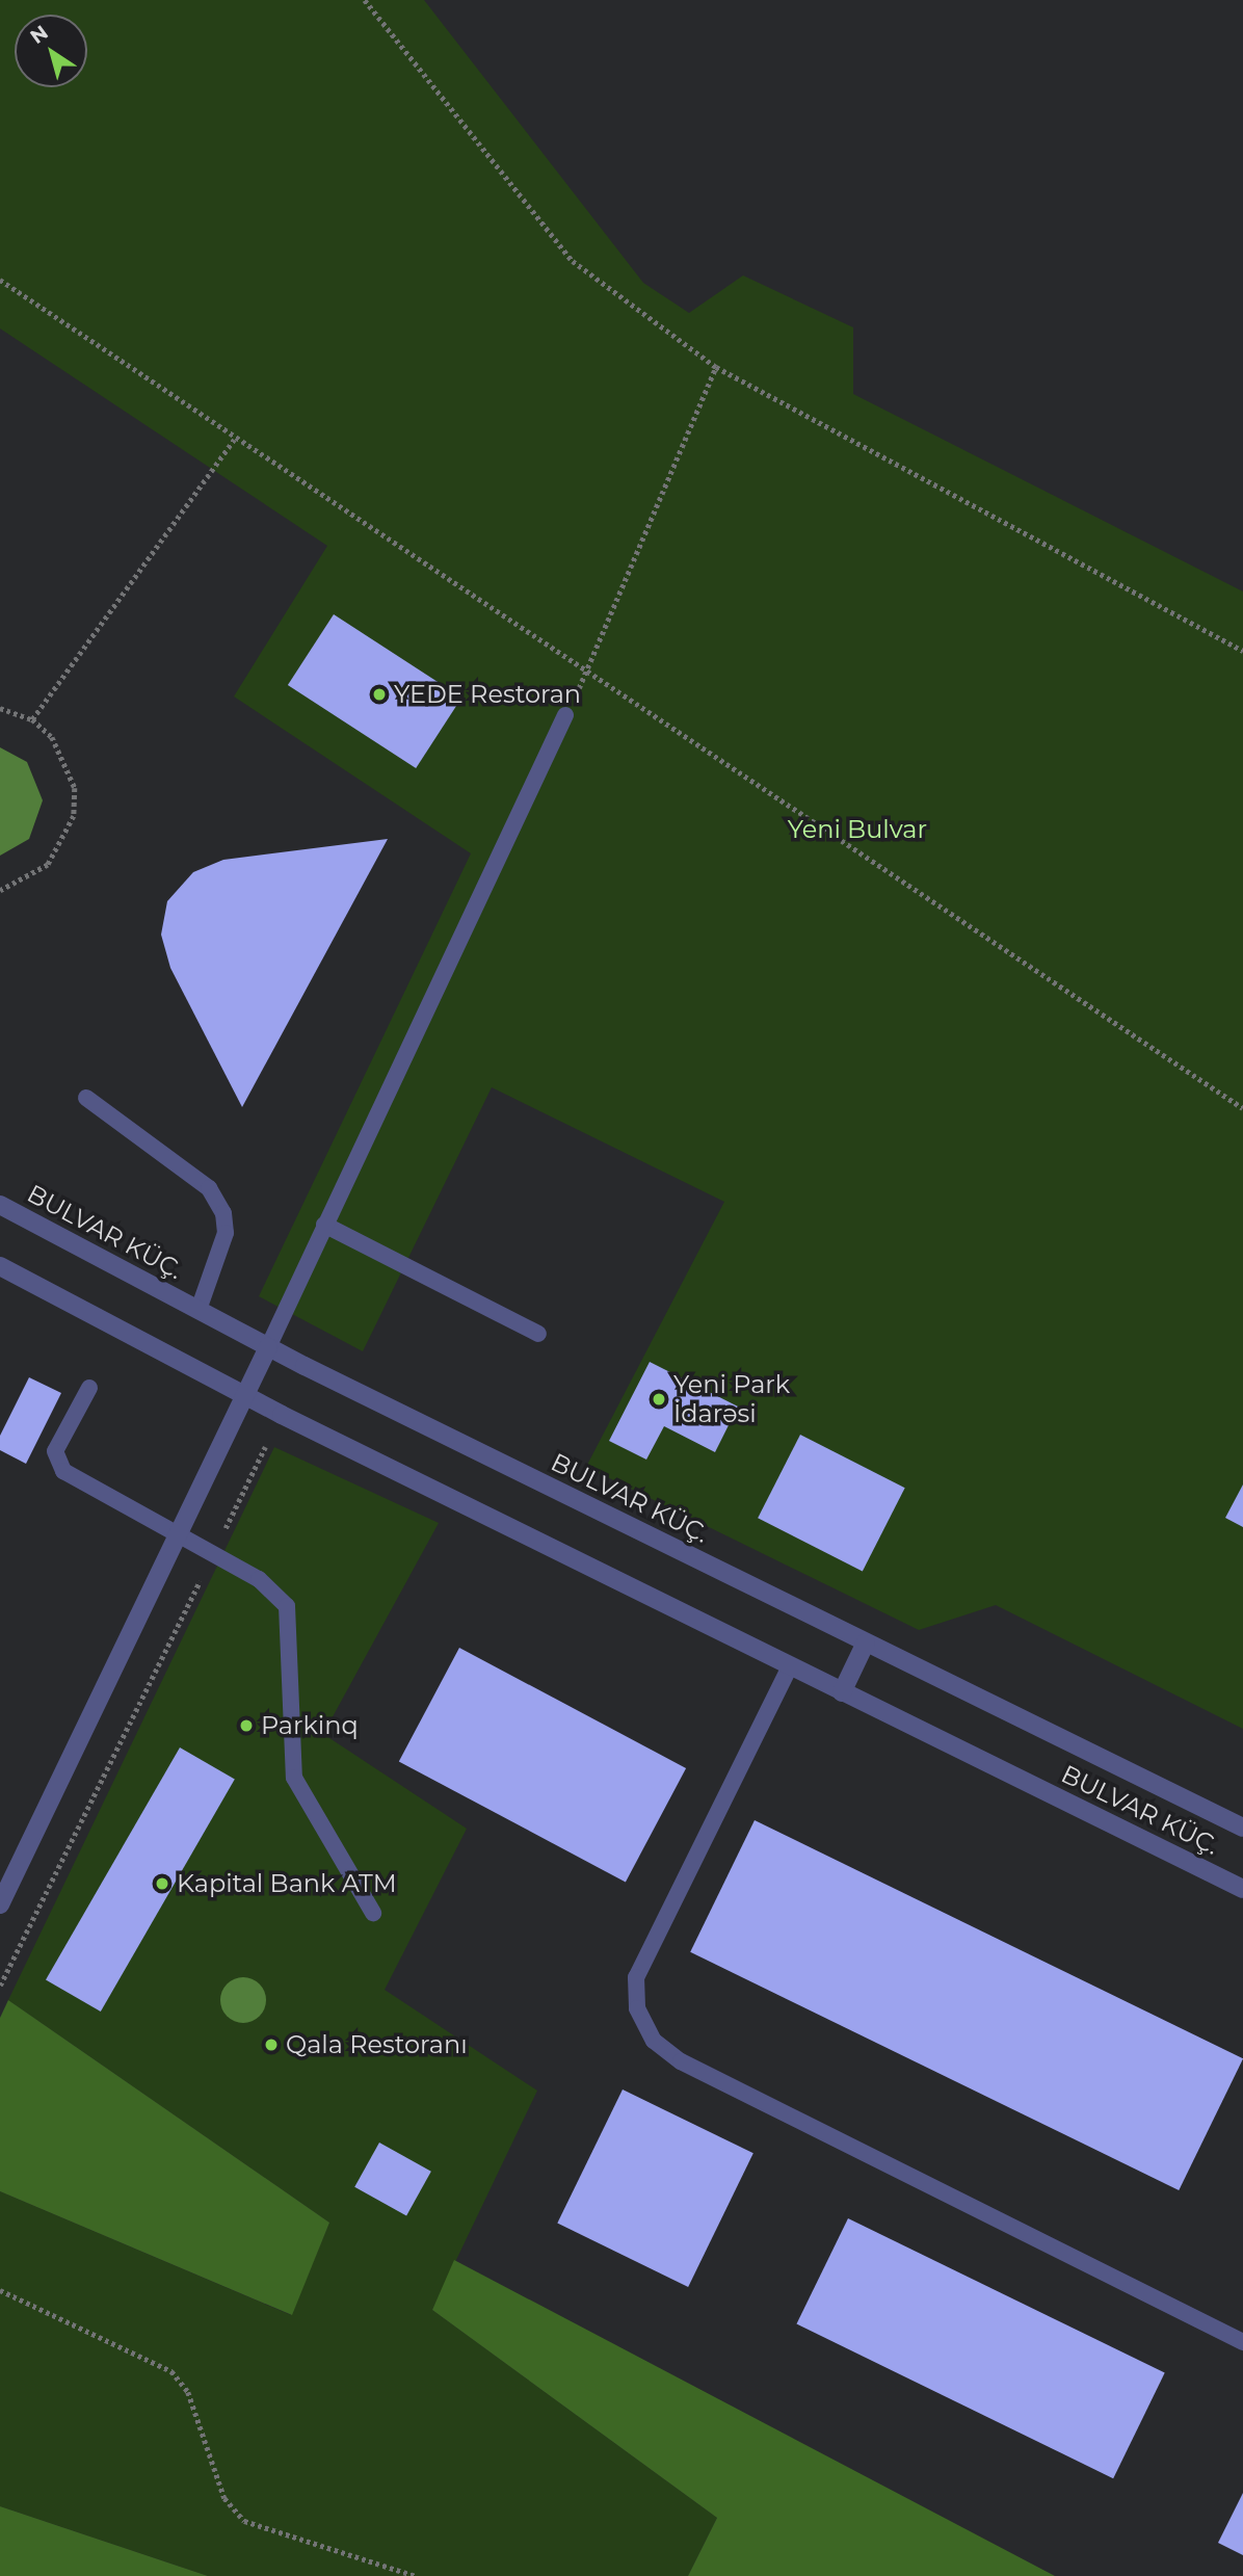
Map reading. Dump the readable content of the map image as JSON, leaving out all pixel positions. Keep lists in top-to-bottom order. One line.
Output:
{"streets":{"street":["BULVAR KÜÇ."]},"parks":["Yeni Bulvar"],"places":["YEDE Restoran","Yeni Park İdarəsi","Parkinq","Kapital Bank ATM","Qala Restoranı"],"north":"top left"}
